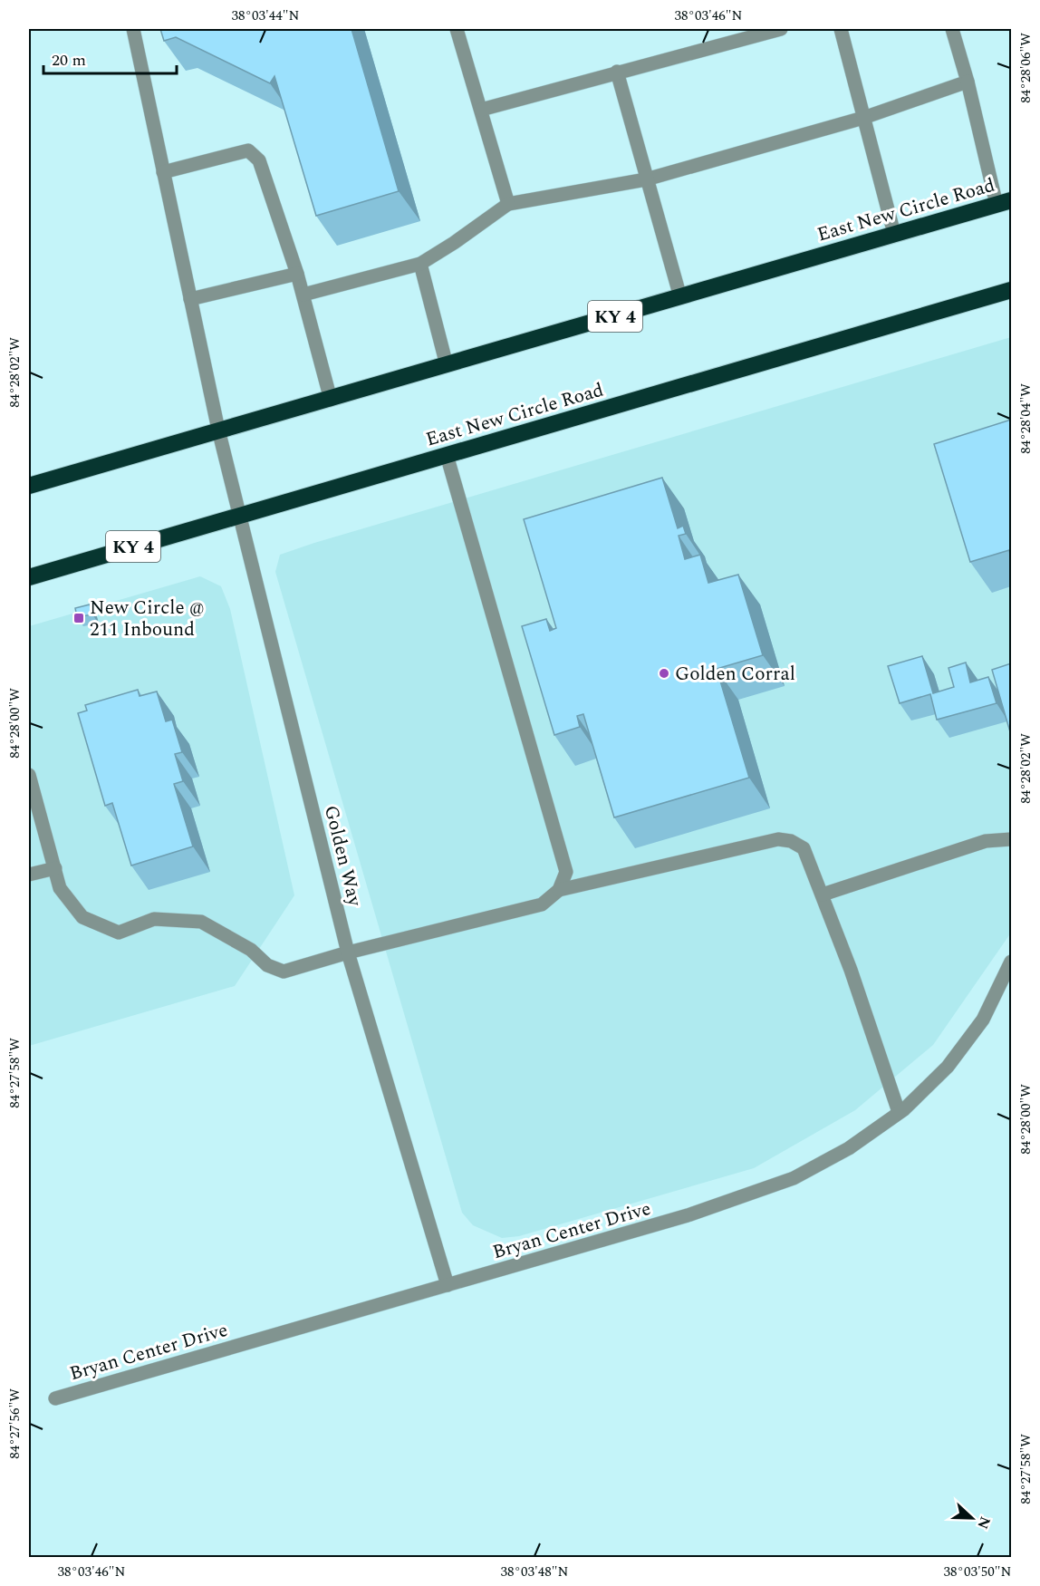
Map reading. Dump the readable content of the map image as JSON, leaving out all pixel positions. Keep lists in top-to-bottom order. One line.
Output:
{"streets":{"highway":["East New Circle Road","KY 4"],"street":["Golden Way","Bryan Center Drive"]},"crossings":[["East New Circle Road","Golden Way"],["Golden Way","Bryan Center Drive"]],"places":{"transit":["New Circle @ 211 Inbound"],"other":["Golden Corral"]},"scale_bar":"20 m","north":"right","coordinates":["38°03'44\"N","38°03'46\"N","84°28'06\"W","84°28'02\"W","84°28'04\"W","84°28'00\"W","84°27'58\"W","84°27'56\"W","38°03'48\"N","38°03'50\"N"]}
